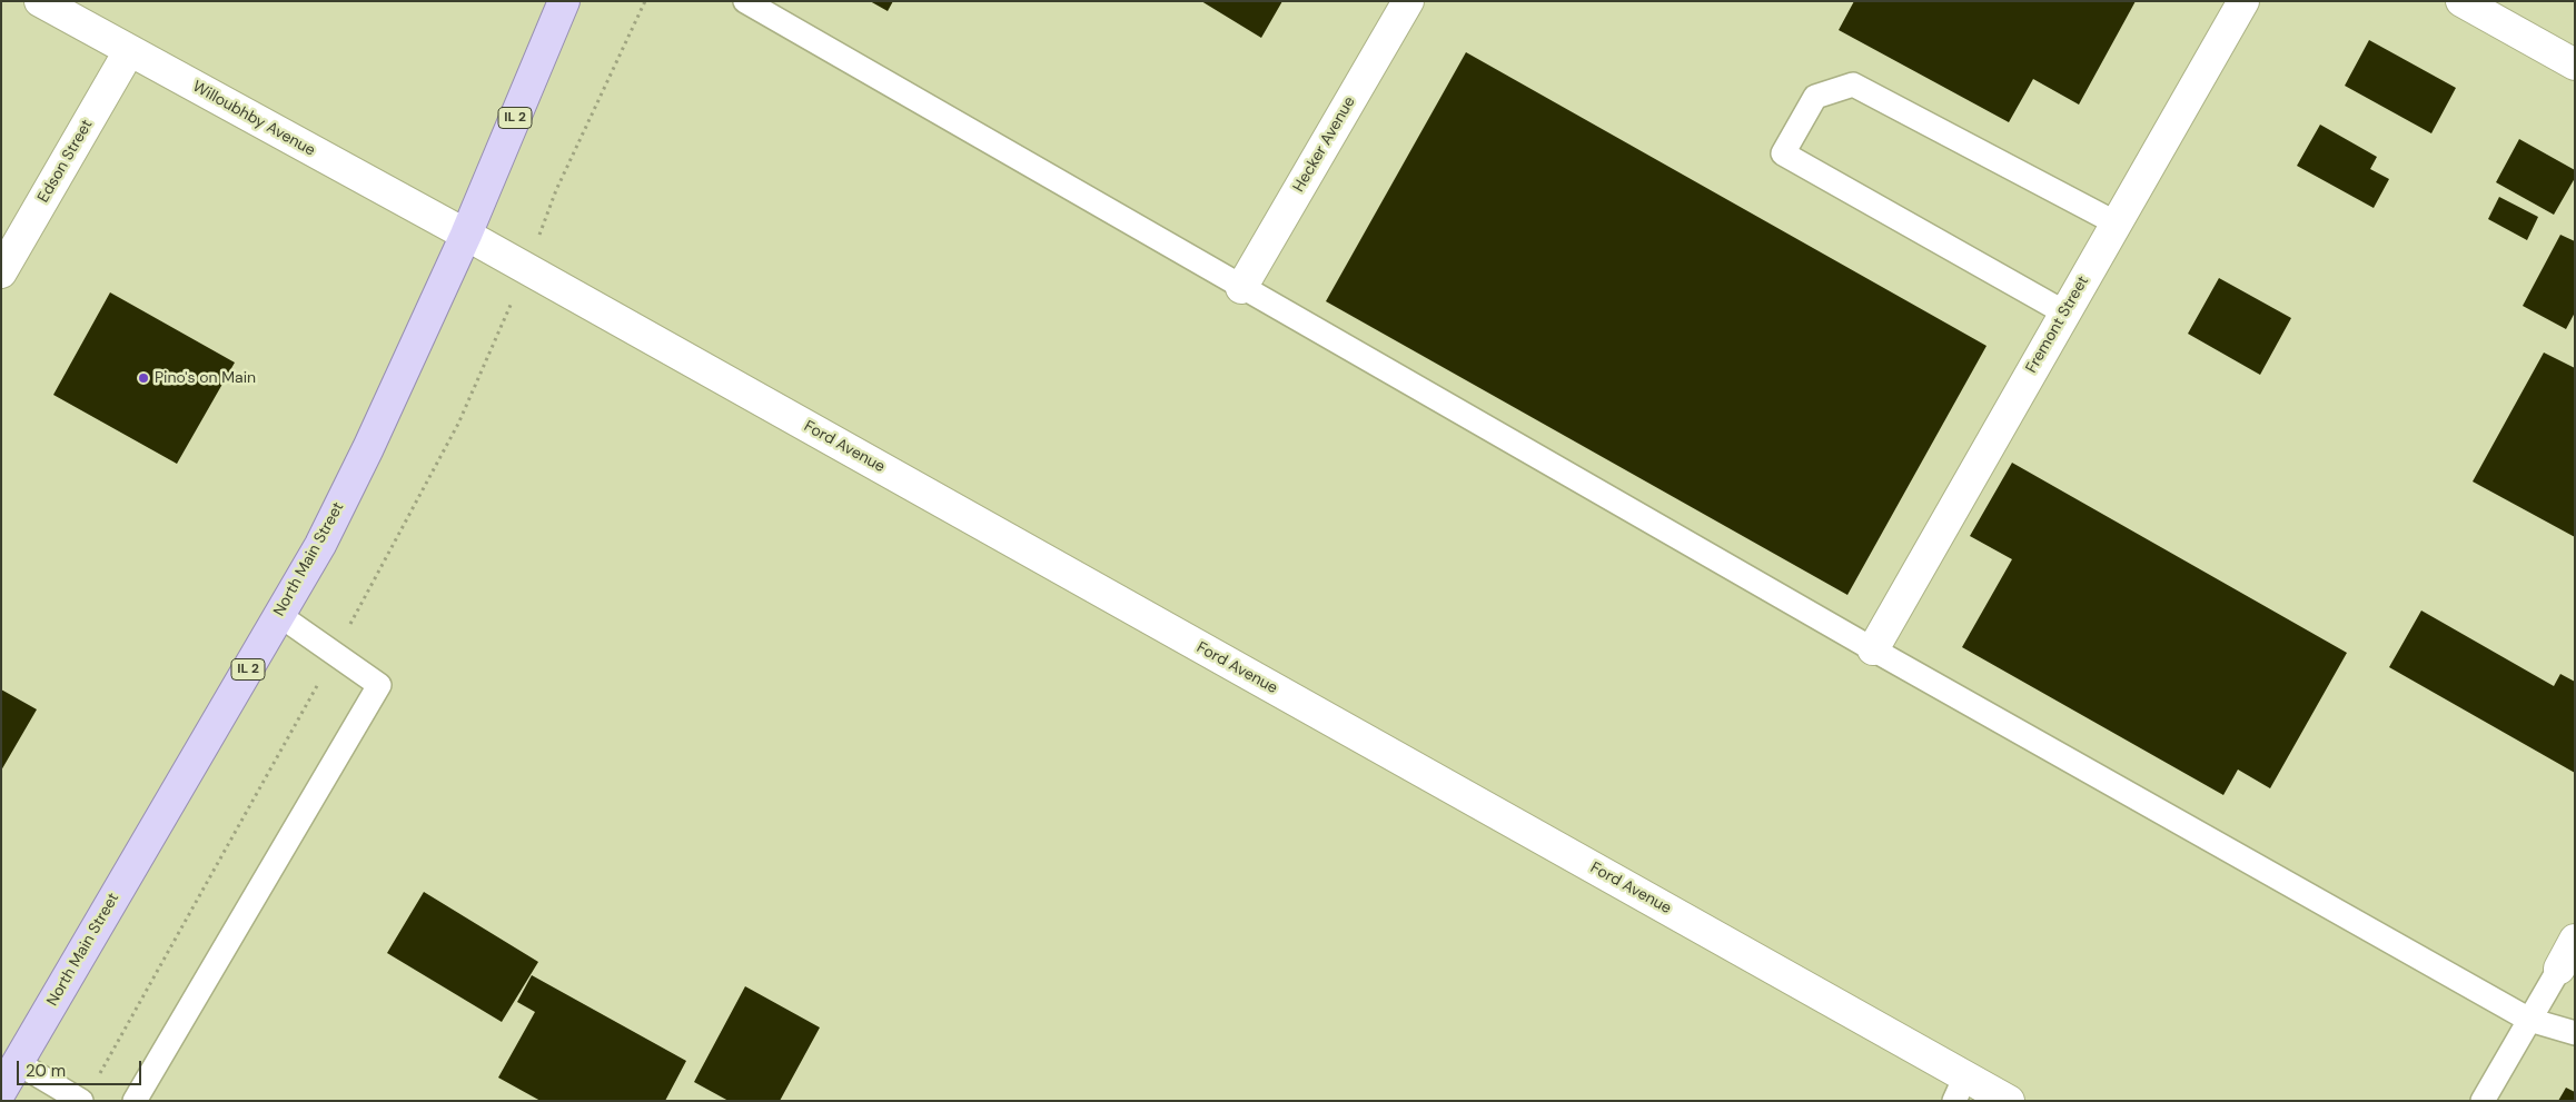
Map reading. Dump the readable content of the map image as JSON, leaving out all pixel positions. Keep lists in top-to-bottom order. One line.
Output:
{"streets":{"main road":["IL 2","North Main Street"],"street":["Willoubhby Avenue","Hecker Avenue","Edson Street","Fremont Street","Ford Avenue"]},"crossings":[["Willoubhby Avenue","Edson Street"],["Willoubhby Avenue","Ford Avenue"],["Willoubhby Avenue","North Main Street"],["Ford Avenue","North Main Street"]],"places":["Pino's on Main"],"scale_bar":"20 m"}
